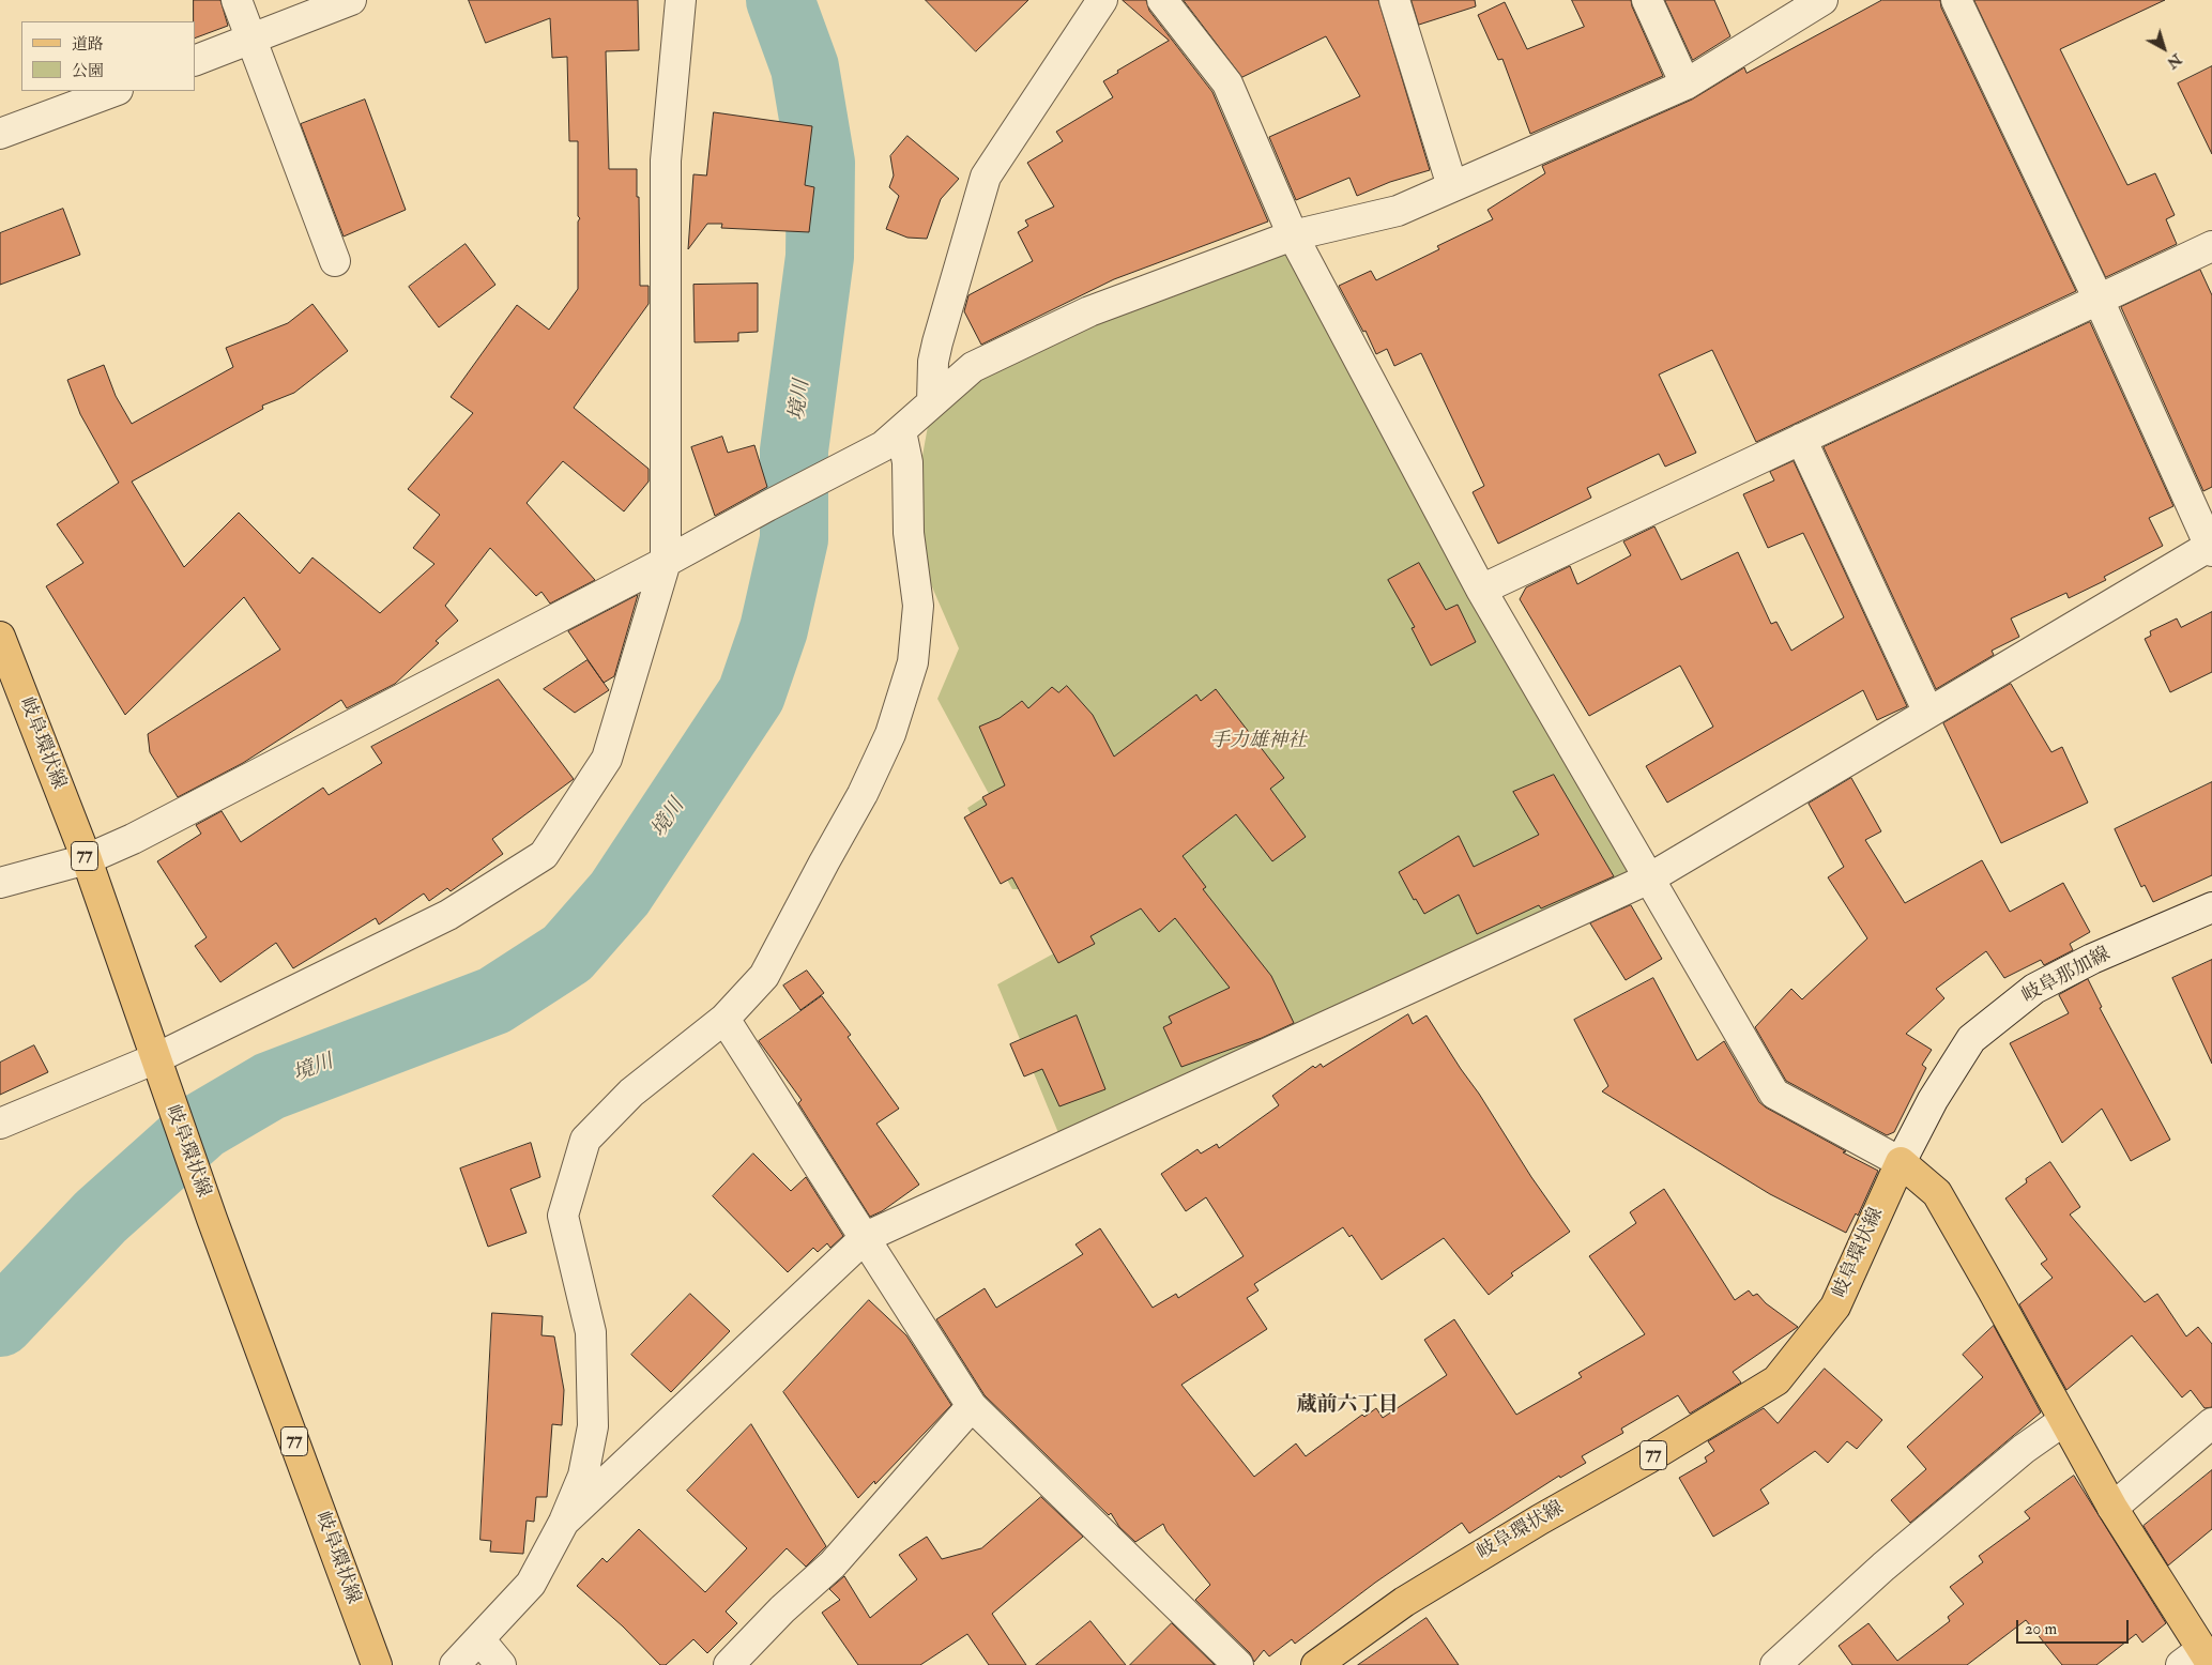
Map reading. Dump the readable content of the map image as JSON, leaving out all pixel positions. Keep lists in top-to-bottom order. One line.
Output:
{"streets":{"main road":["岐阜環状線","77"],"street":["岐阜那加線"]},"crossings":[["岐阜環状線","岐阜那加線"]],"districts":["蔵前六丁目"],"water":["境川"],"parks":["手力雄神社"],"legend":["道路","公園"],"scale_bar":"20 m","north":"bottom right"}
